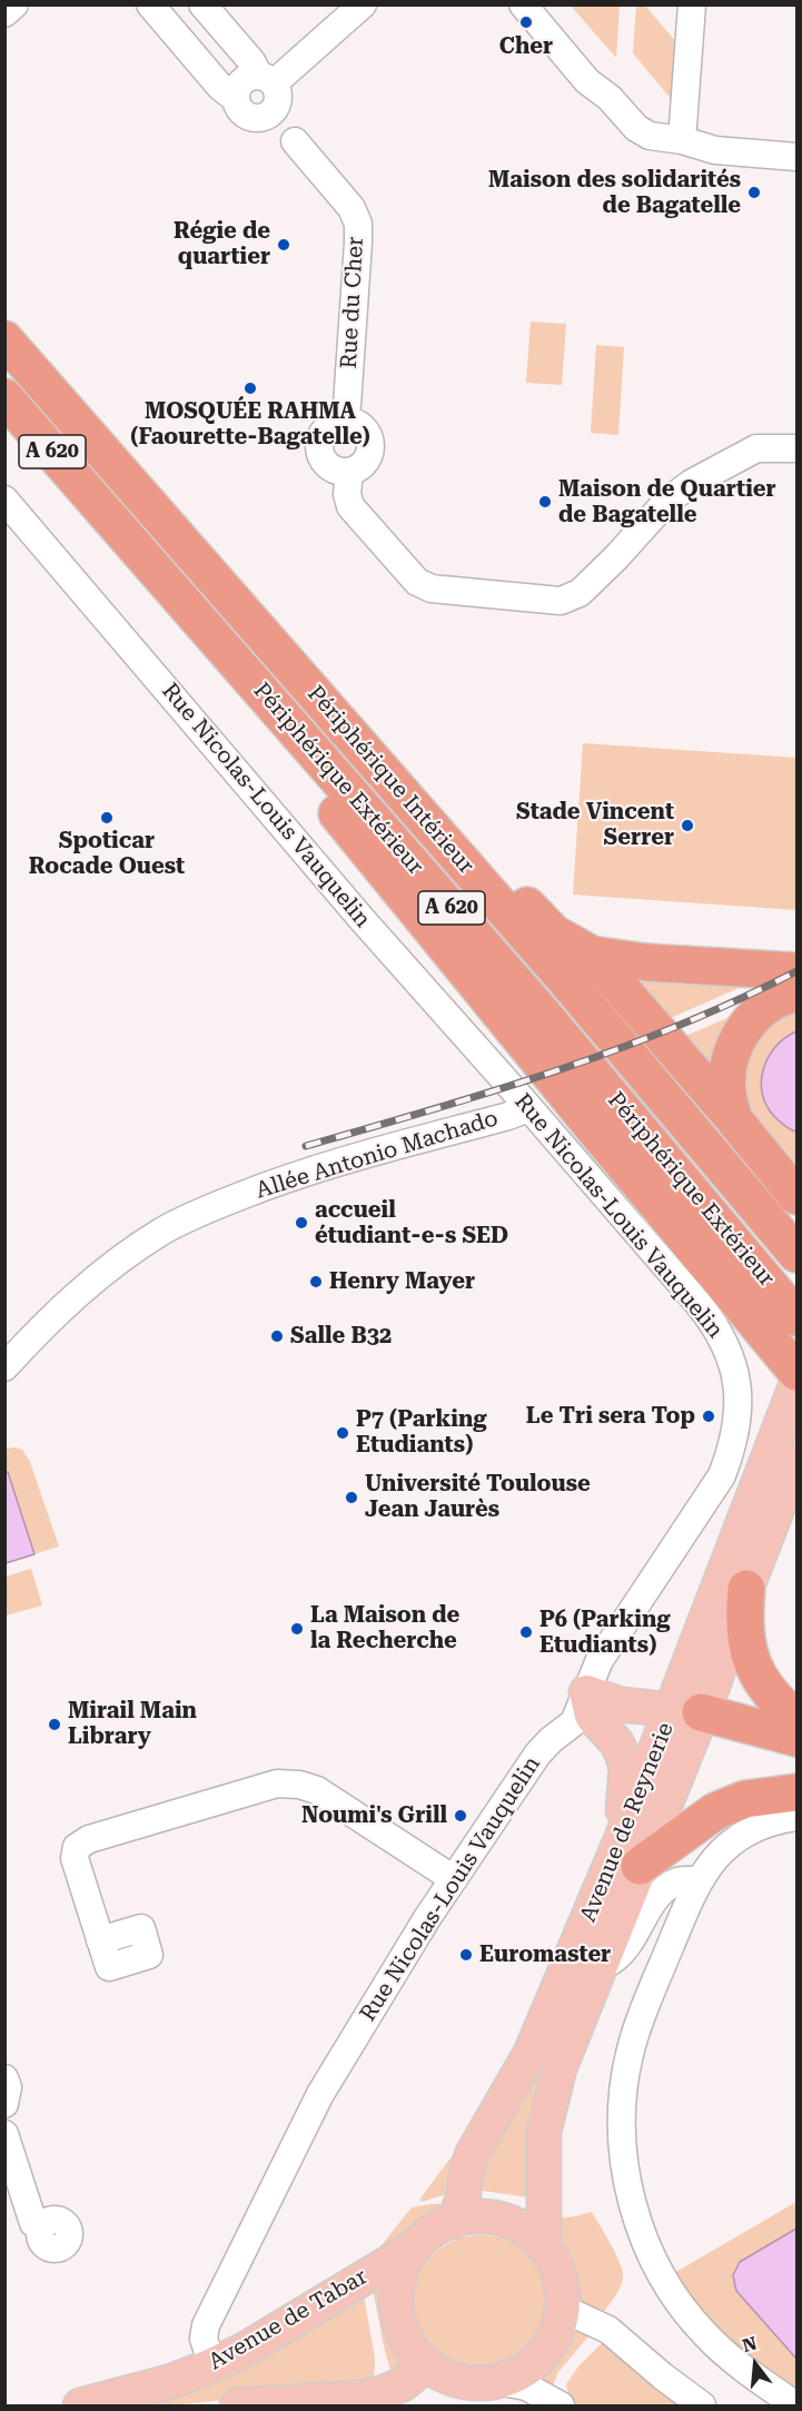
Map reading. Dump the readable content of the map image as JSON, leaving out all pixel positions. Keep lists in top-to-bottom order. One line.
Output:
{"streets":{"highway":["A 620","Périphérique Extérieur","Périphérique Intérieur"],"main road":["Avenue de Reynerie","Avenue de Tabar"],"street":["Rue du Cher","Rue Nicolas-Louis Vauquelin","Allée Antonio Machado"]},"crossings":[["Rue Nicolas-Louis Vauquelin","Allée Antonio Machado"],["Rue Nicolas-Louis Vauquelin","Avenue de Tabar"],["Avenue de Reynerie","Avenue de Tabar"]],"places":["Cher","Maison des solidarités de Bagatelle","Régie de quartier","MOSQUÉE RAHMA (Faourette-Bagatelle)","Maison de Quartier de Bagatelle","Spoticar Rocade Ouest","Stade Vincent Serrer","accueil étudiant-e-s SED","Henry Mayer","Salle B32","Le Tri sera Top","P7 (Parking Etudiants)","Université Toulouse Jean Jaurès","La Maison de la Recherche","P6 (Parking Etudiants)","Mirail Main Library","Noumi's Grill","Euromaster"],"north":"top"}
